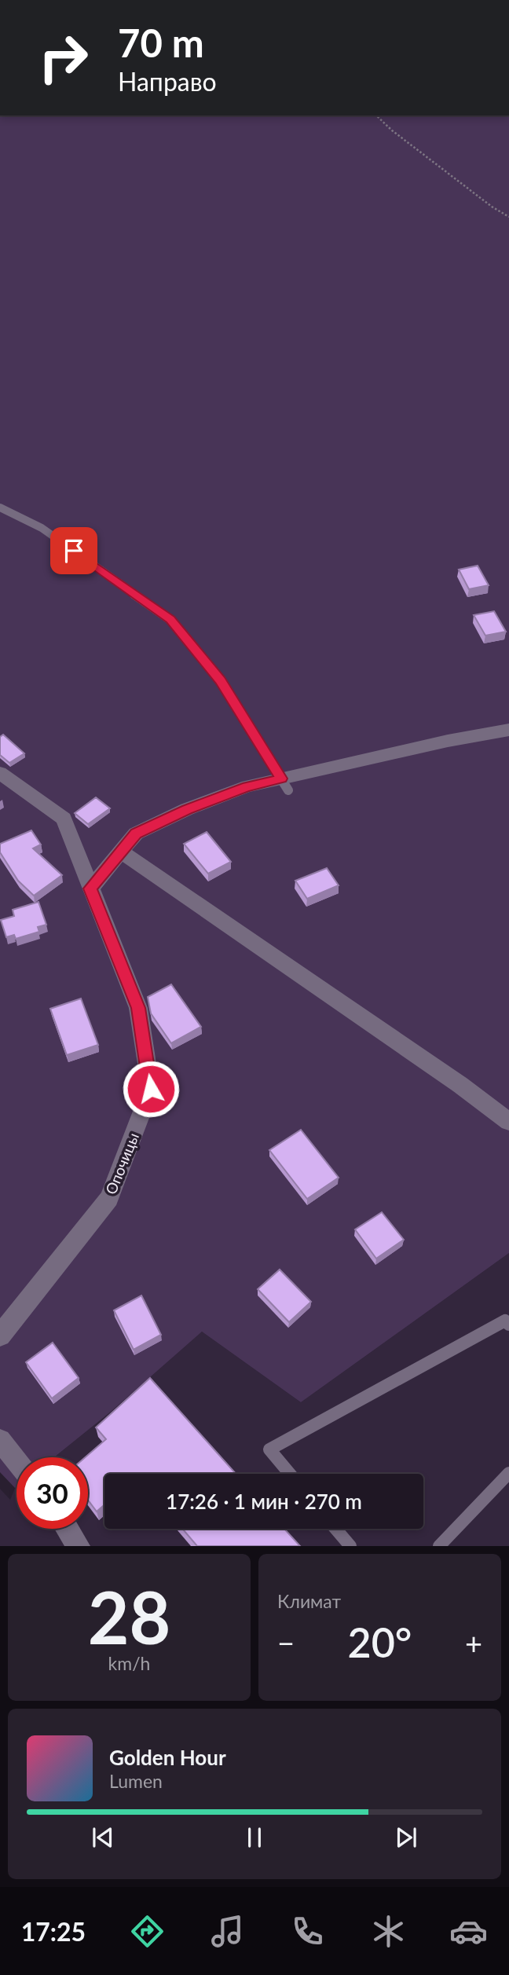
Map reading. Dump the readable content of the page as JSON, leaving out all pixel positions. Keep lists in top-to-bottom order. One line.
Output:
{"streets":{"street":["Опочицы"]},"page":{"turn":["70 m","Направо"],"limit":"30","trip":"17:26 · 1 мин · 270 m","tile":[["28","km/h"],"Климат"],"heat":["−","20°","+"],"song":["Golden Hour","Lumen"],"tabs":"17:25"}}
